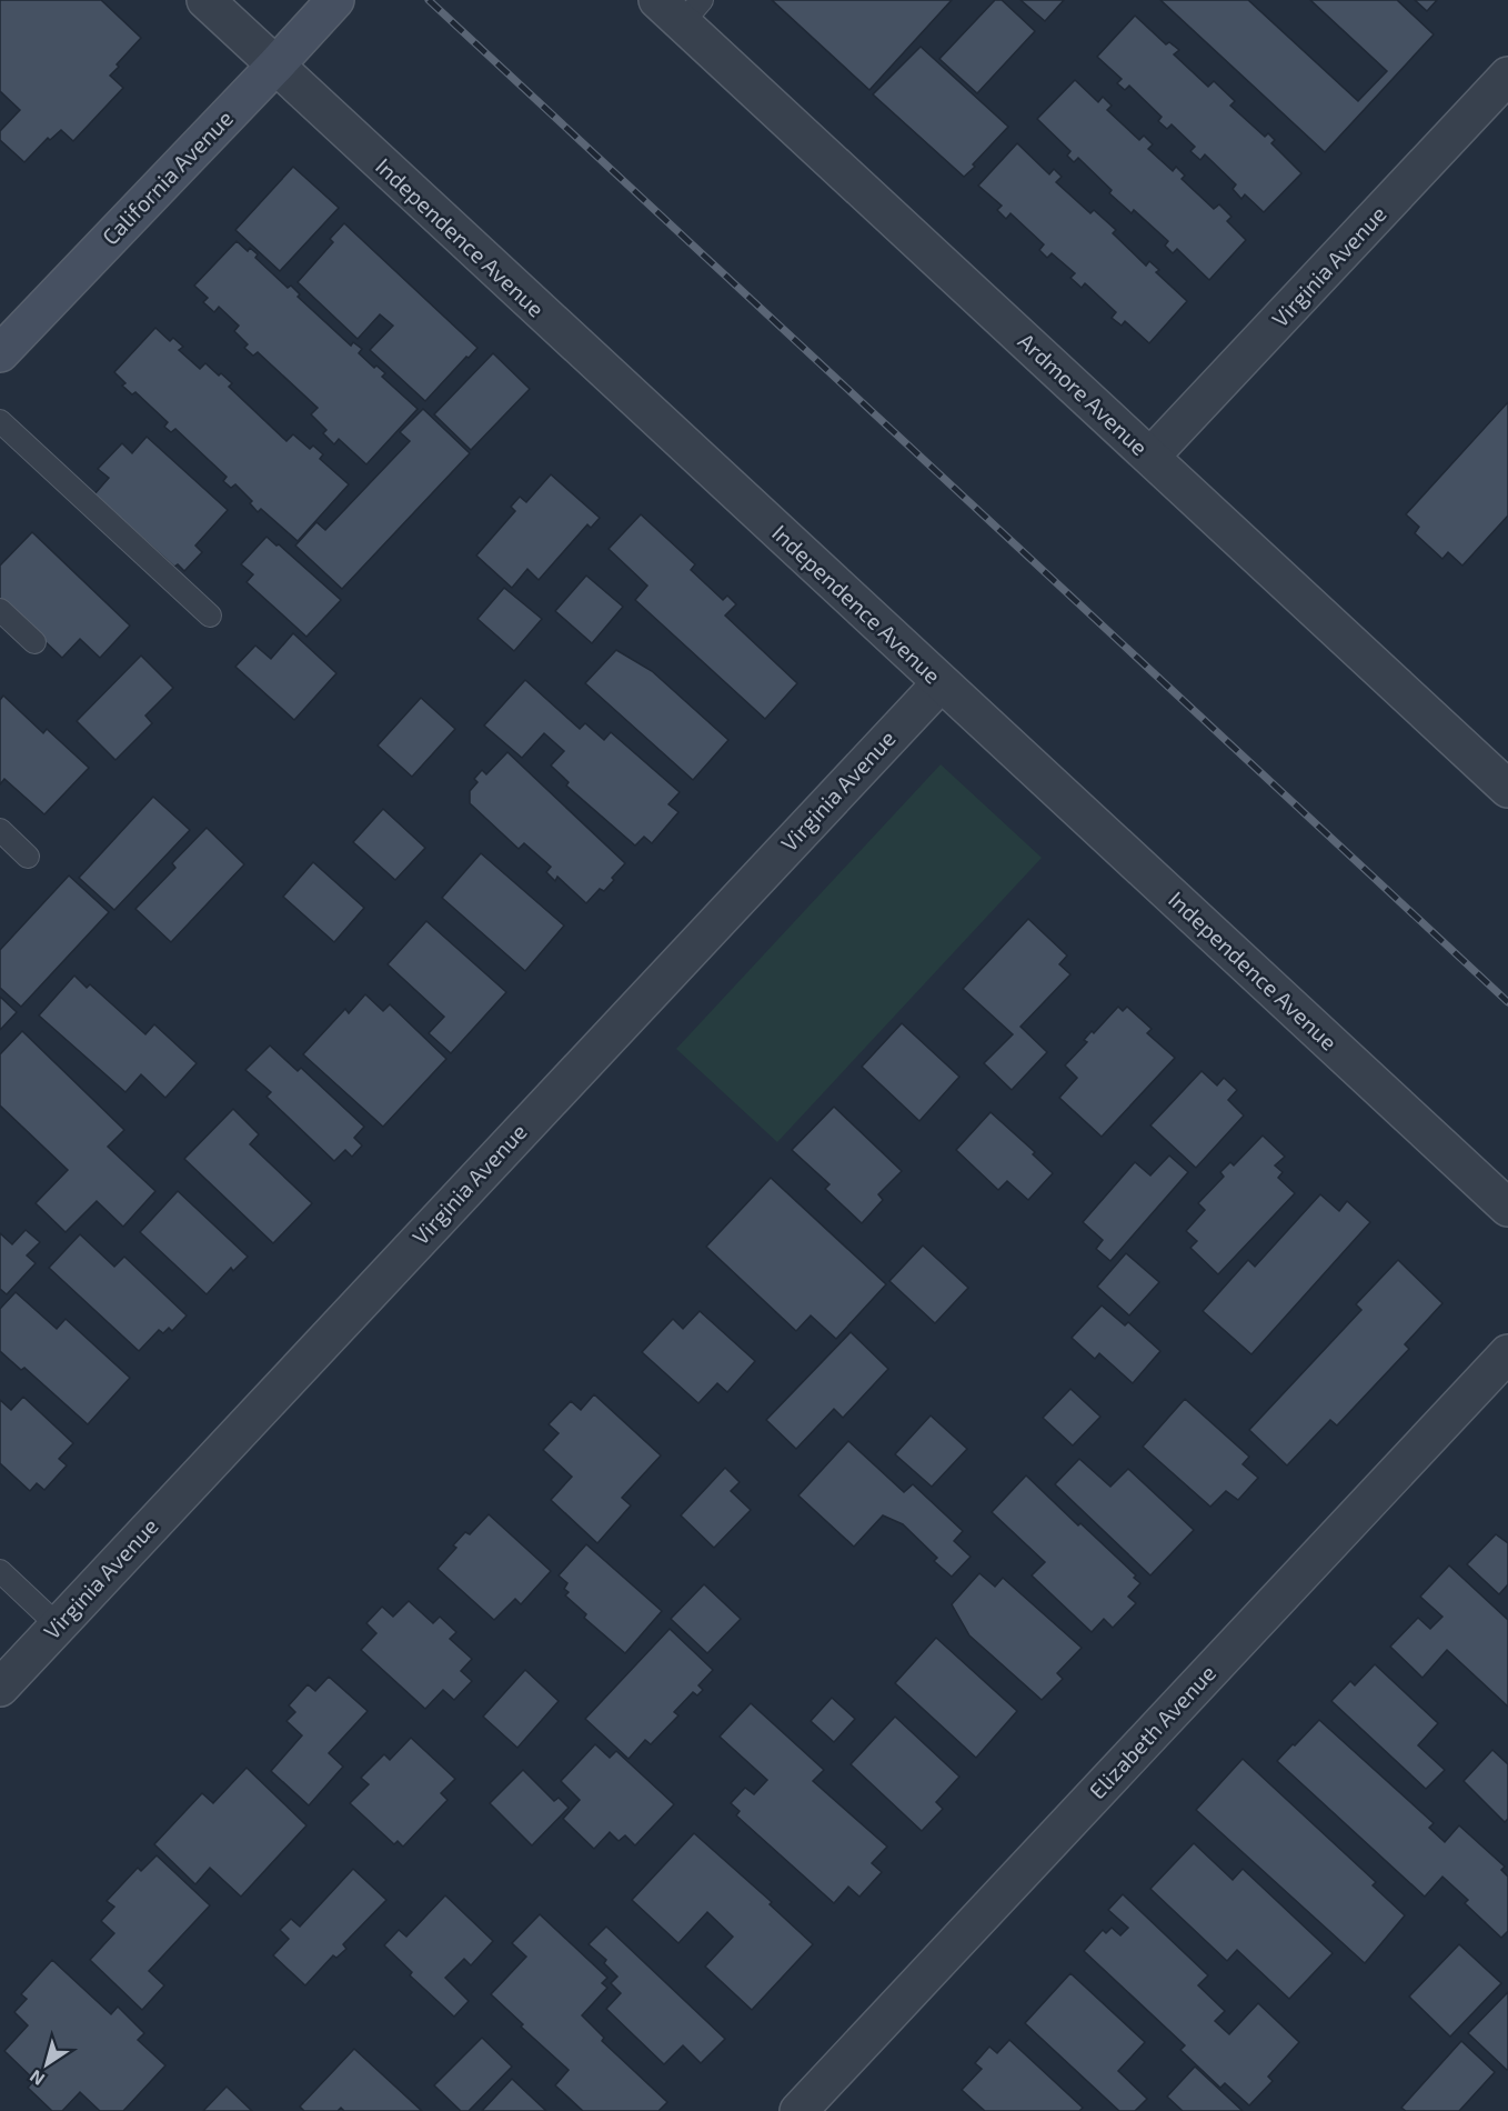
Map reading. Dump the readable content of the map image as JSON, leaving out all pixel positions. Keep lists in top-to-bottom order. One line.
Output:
{"streets":{"main road":["California Avenue"],"street":["Independence Avenue","Virginia Avenue","Ardmore Avenue","Elizabeth Avenue"]},"crossings":[["California Avenue","Independence Avenue"],["Independence Avenue","Virginia Avenue"],["Virginia Avenue","Ardmore Avenue"]],"north":"bottom left"}
